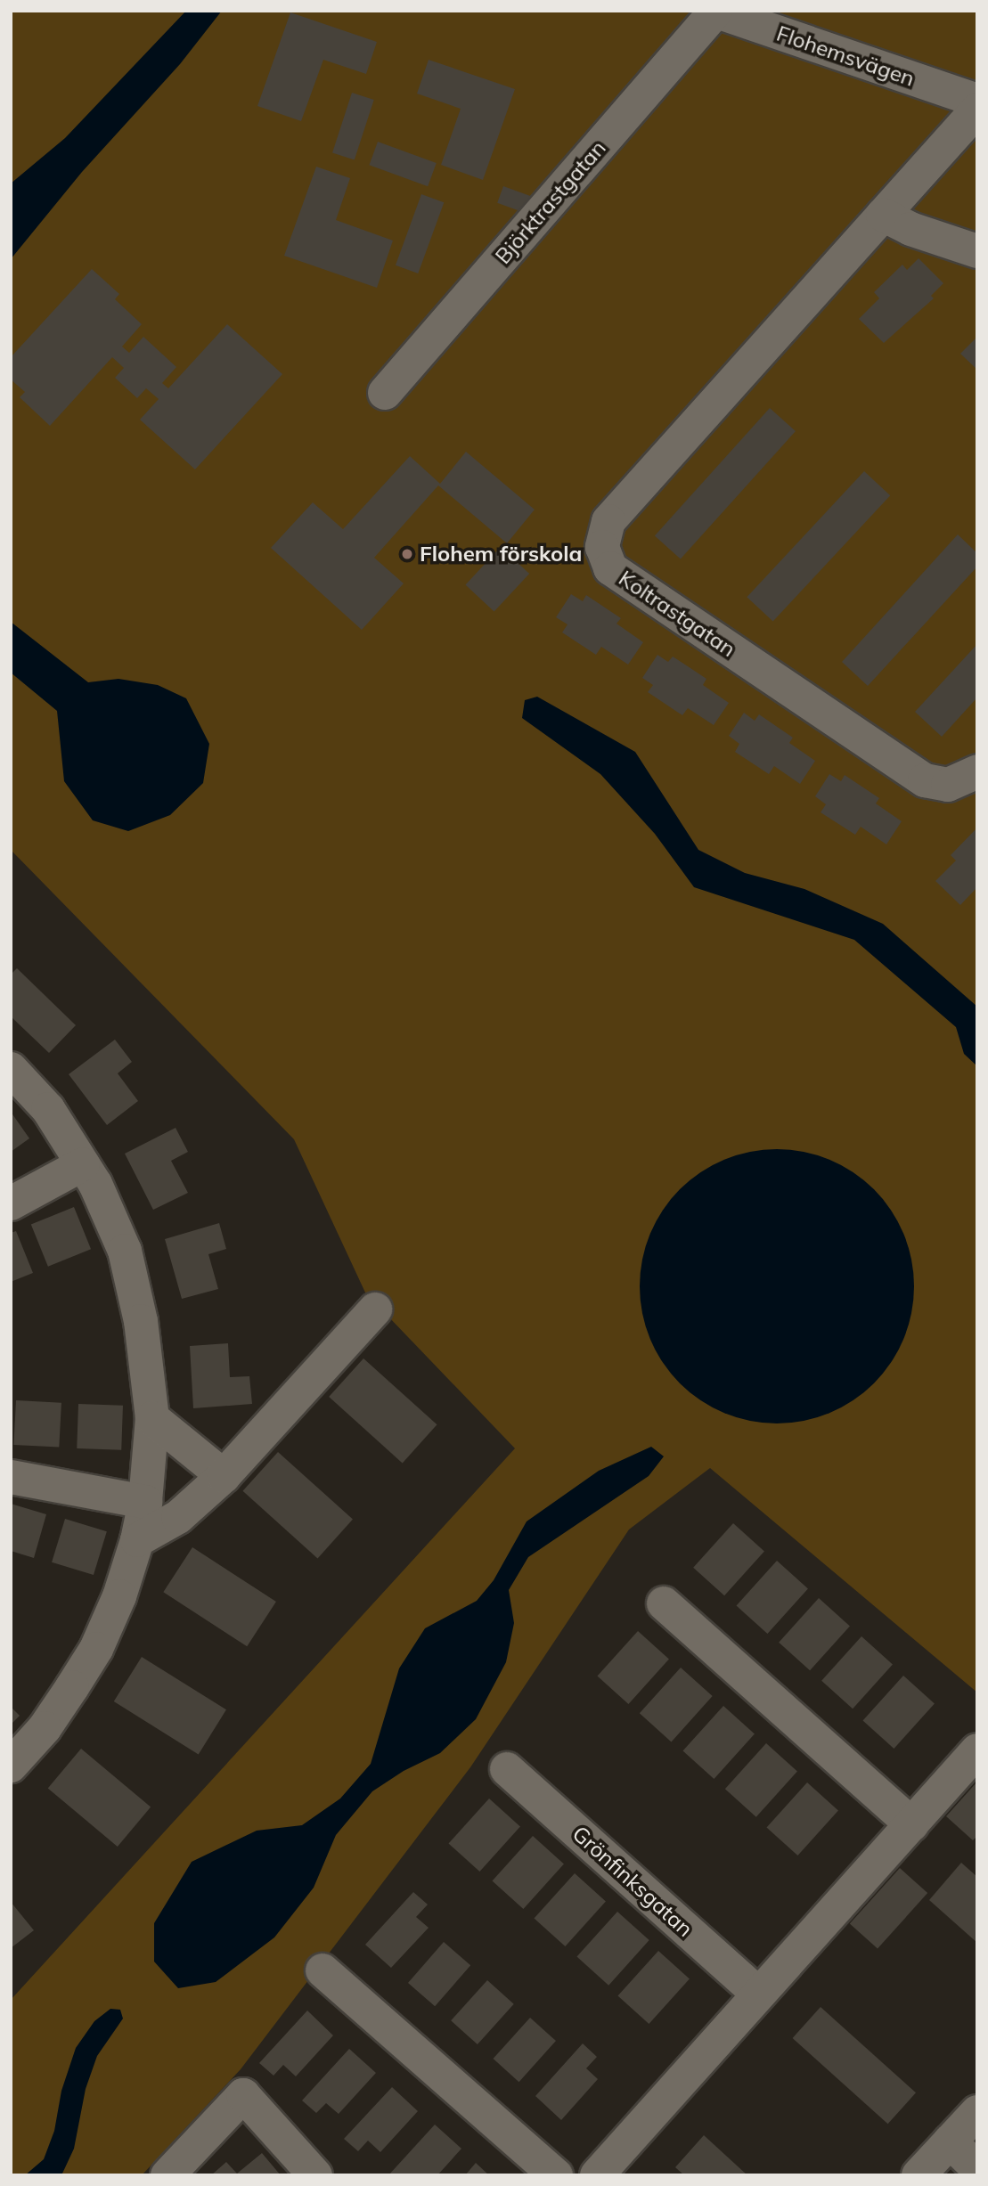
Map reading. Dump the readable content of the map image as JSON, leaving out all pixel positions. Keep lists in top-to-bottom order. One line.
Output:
{"streets":{"street":["Flohemsvägen","Björktrastgatan","Koltrastgatan","Grönfinksgatan"]},"crossings":[["Flohemsvägen","Björktrastgatan"]],"places":["Flohem förskola"]}
